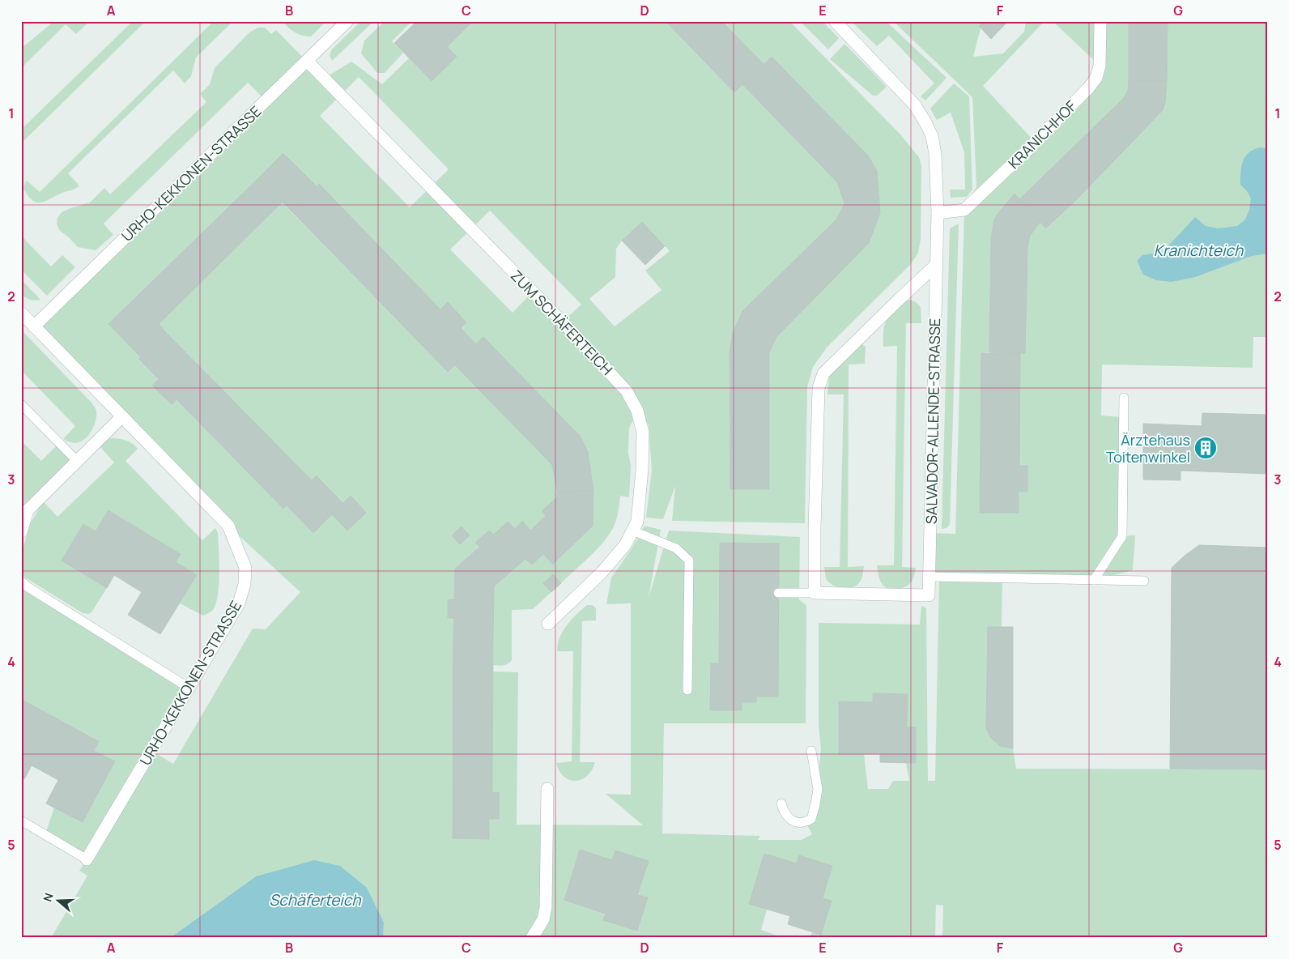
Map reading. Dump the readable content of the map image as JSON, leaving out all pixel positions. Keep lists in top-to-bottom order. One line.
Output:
{"streets":{"street":["KRANICHHOF","URHO-KEKKONEN-STRASSE","ZUM SCHÄFERTEICH","SALVADOR-ALLENDE-STRASSE"]},"crossings":[["KRANICHHOF","SALVADOR-ALLENDE-STRASSE"],["URHO-KEKKONEN-STRASSE","ZUM SCHÄFERTEICH"]],"water":["Kranichteich","Schäferteich"],"places":{"building":["Ärztehaus Toitenwinkel"]},"north":"left","grid":{"columns":["A","B","C","D","E","F","G"],"rows":["1","2","3","4","5"]}}
